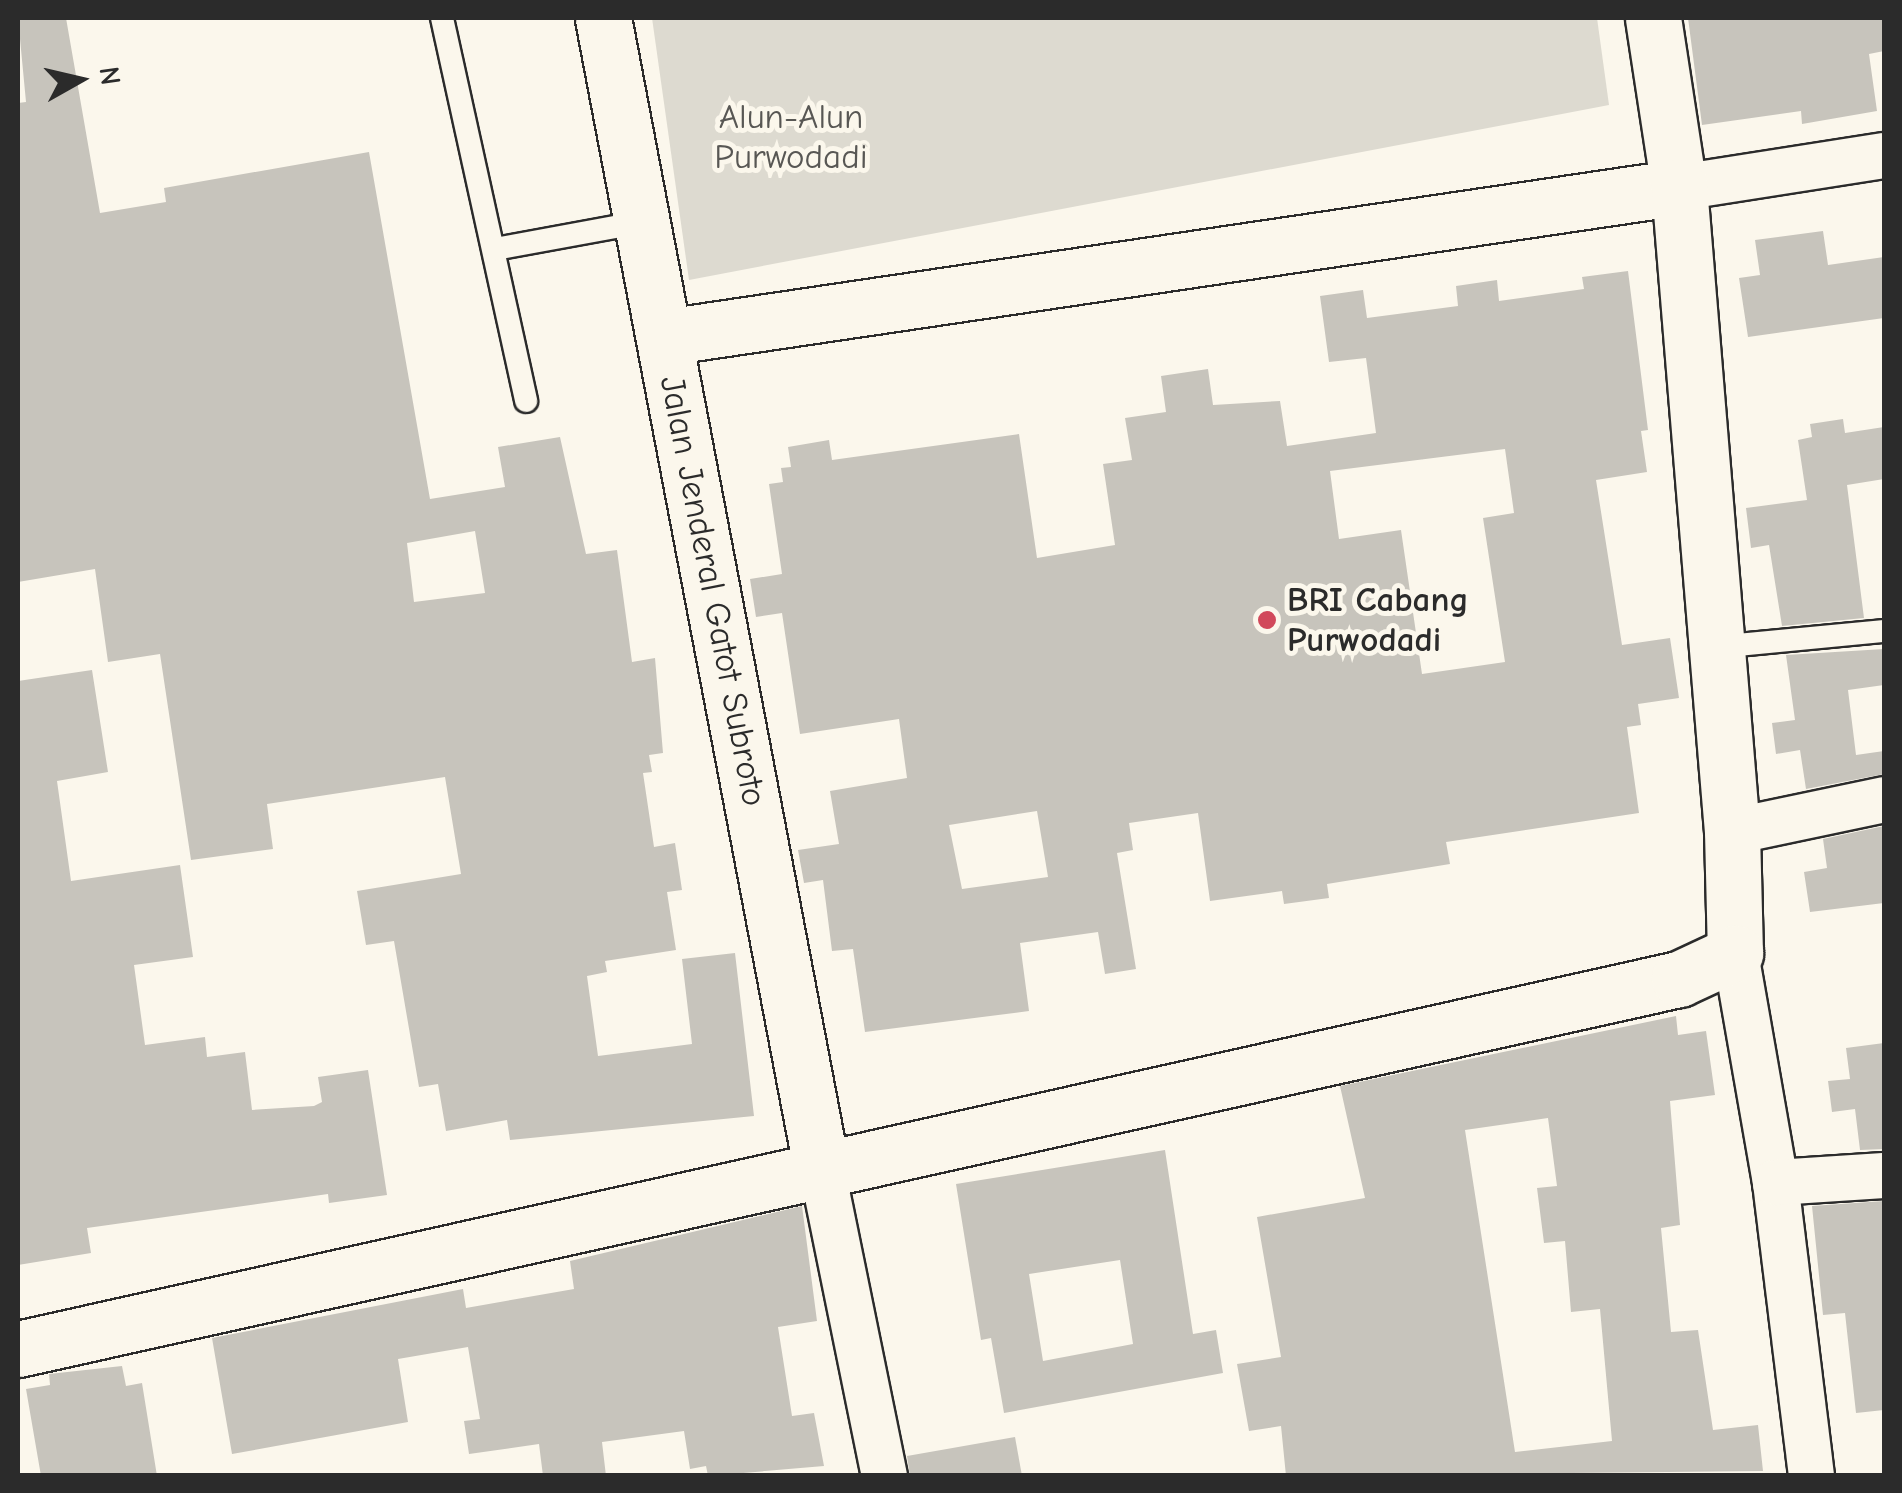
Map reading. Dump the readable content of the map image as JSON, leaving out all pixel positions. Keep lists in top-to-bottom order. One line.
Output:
{"streets":{"main road":["Jalan Jenderal Gatot Subroto"]},"parks":["Alun-Alun Purwodadi"],"places":["BRI Cabang Purwodadi"],"north":"right"}
